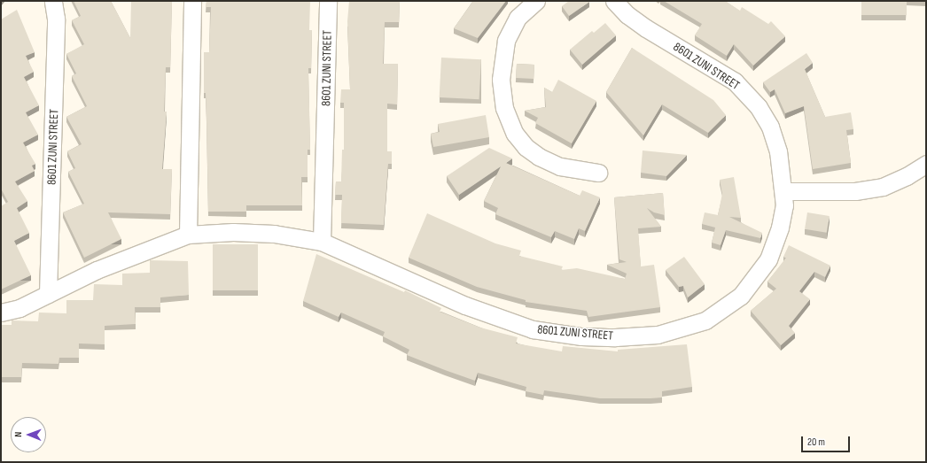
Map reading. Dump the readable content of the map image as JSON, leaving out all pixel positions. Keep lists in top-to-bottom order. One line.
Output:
{"streets":{"street":["8601 ZUNI STREET"]},"scale_bar":"20 m","north":"left"}
